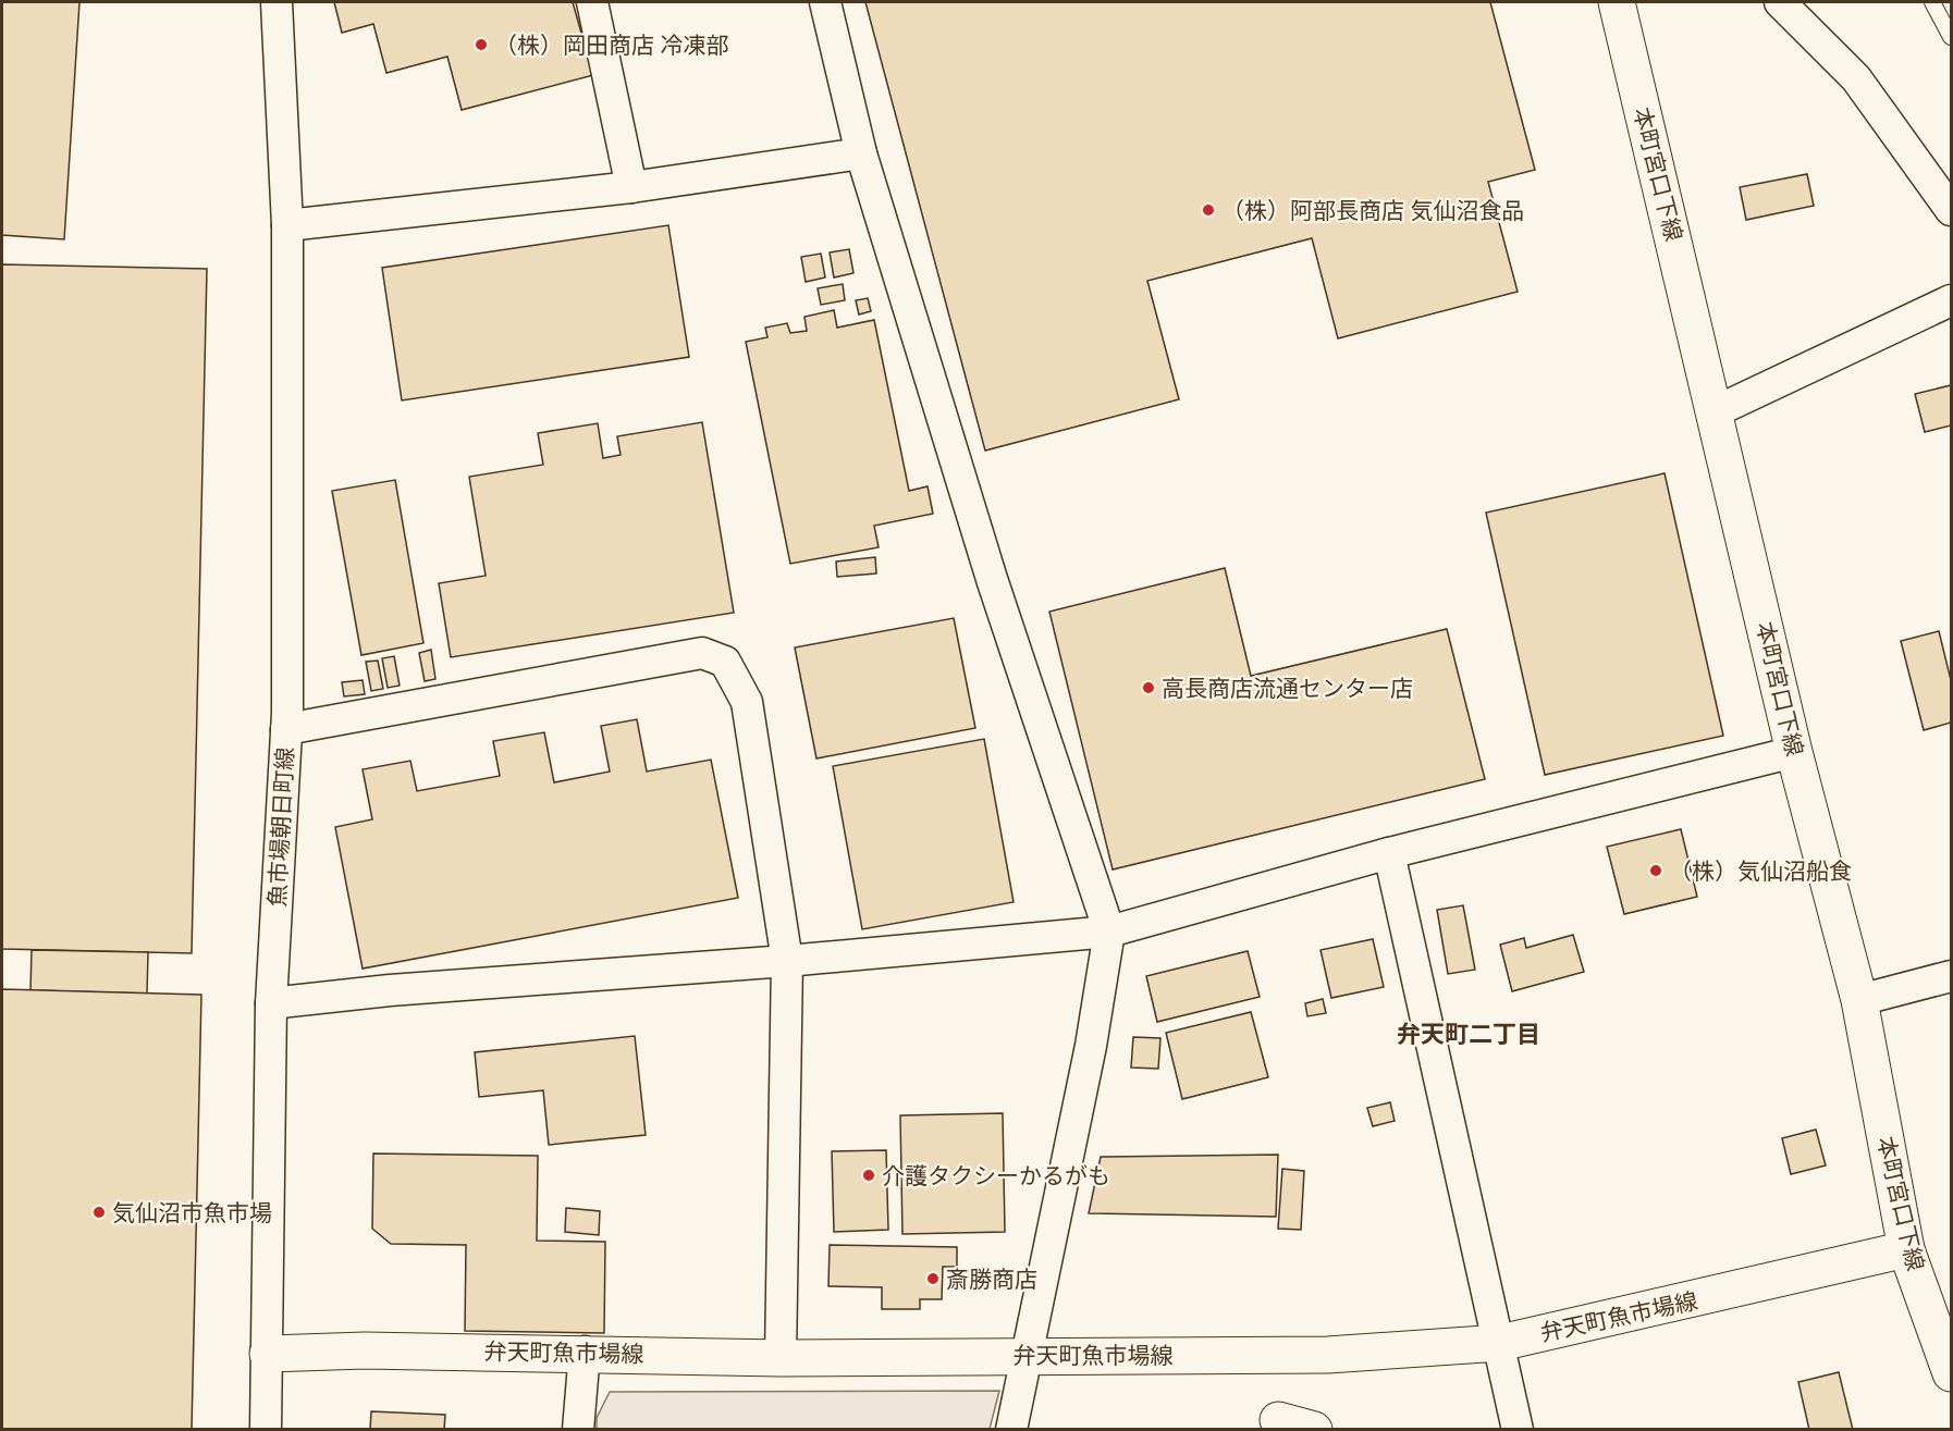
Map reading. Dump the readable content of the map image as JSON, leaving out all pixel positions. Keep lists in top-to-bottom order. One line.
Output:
{"streets":{"street":["本町宮口下線","魚市場朝日町線","弁天町魚市場線"]},"crossings":[["本町宮口下線","弁天町魚市場線"],["魚市場朝日町線","弁天町魚市場線"]],"districts":["弁天町二丁目"],"places":["（株）岡田商店 冷凍部","（株）阿部長商店 気仙沼食品","高長商店流通センター店","（株）気仙沼船食","介護タクシーかるがも","気仙沼市魚市場","斎勝商店"]}
